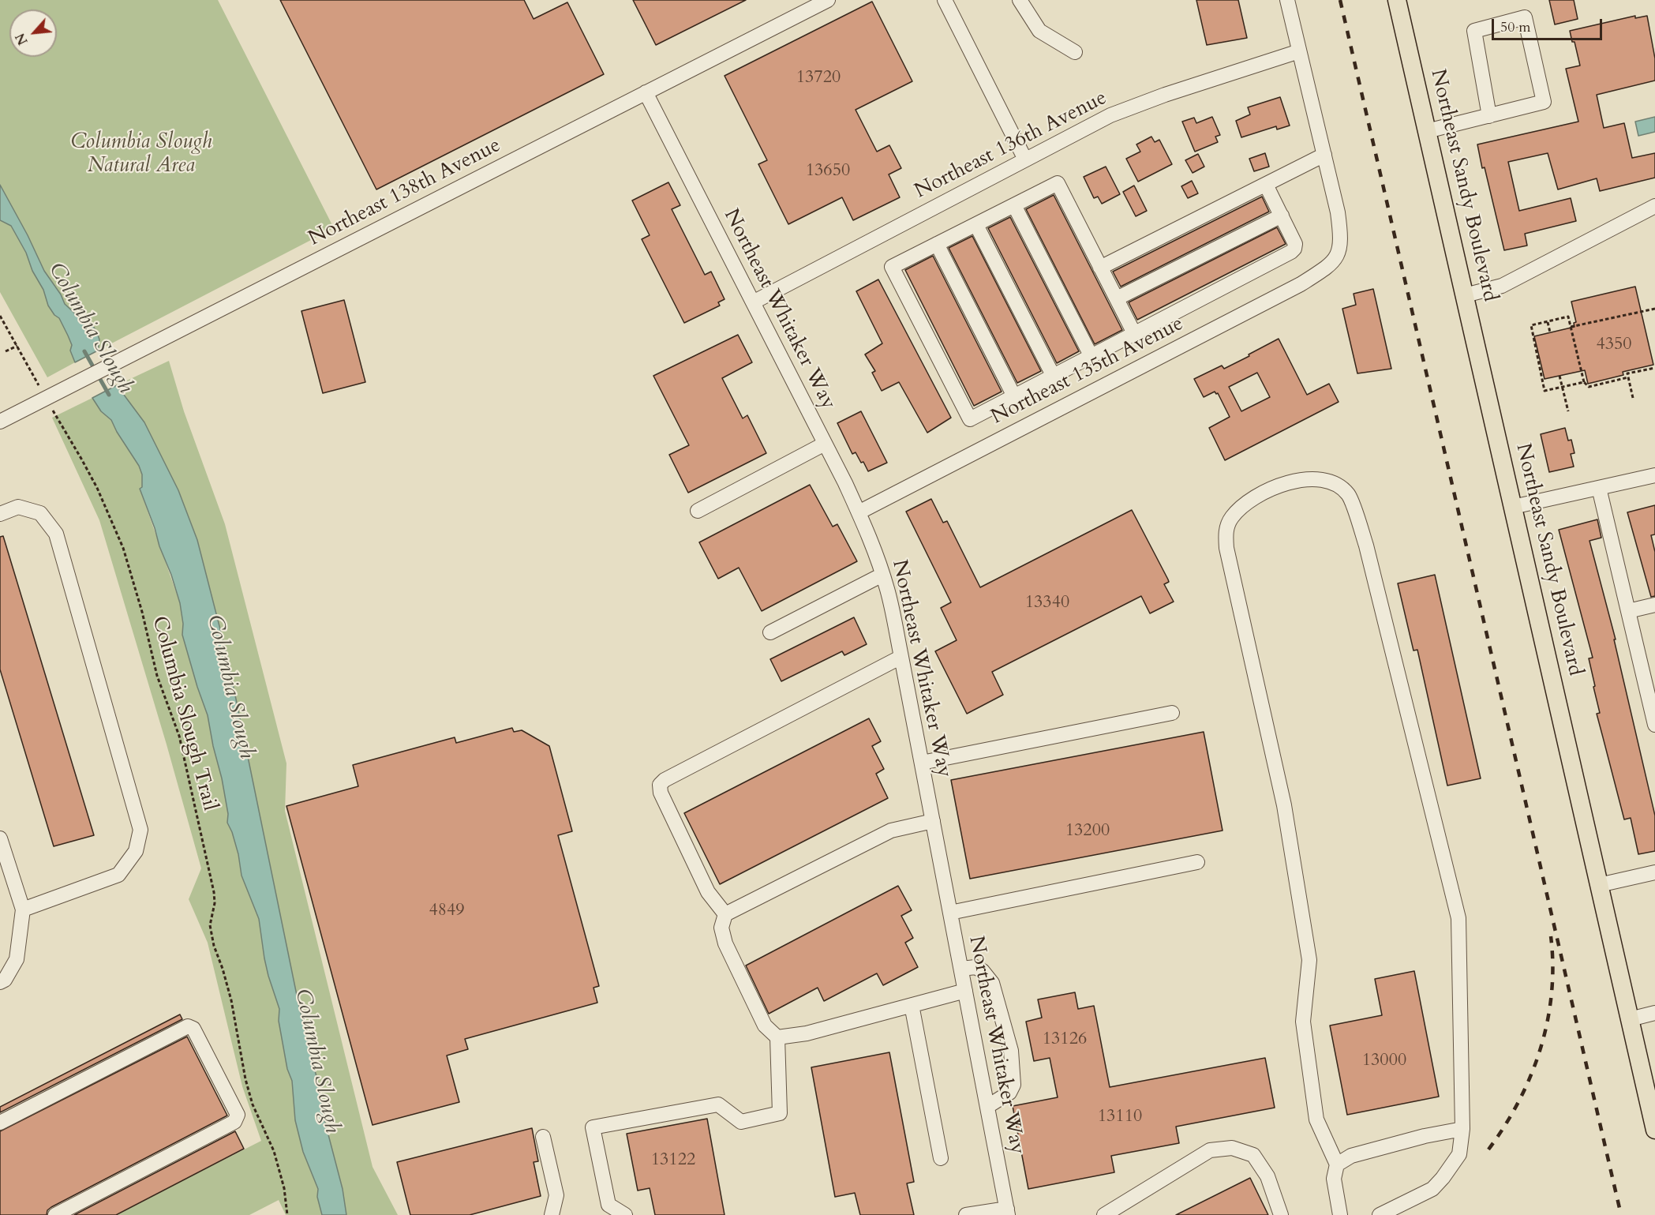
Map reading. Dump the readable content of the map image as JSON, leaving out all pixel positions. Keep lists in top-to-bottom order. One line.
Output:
{"streets":{"main road":["Northeast Sandy Boulevard"],"street":["Northeast 136th Avenue","Northeast 138th Avenue","Northeast Whitaker Way","Northeast 135th Avenue"],"path":["Columbia Slough Trail"]},"crossings":[["Northeast 136th Avenue","Northeast Whitaker Way"],["Northeast 138th Avenue","Northeast Whitaker Way"],["Northeast 138th Avenue","Columbia Slough Trail"],["Northeast Whitaker Way","Northeast 135th Avenue"]],"water":["Columbia Slough"],"parks":["Columbia Slough Natural Area"],"house_numbers":["13720","13650","4350","13340","13200","4849","13126","13000","13110","13122"],"scale_bar":"50 m","north":"bottom left"}
